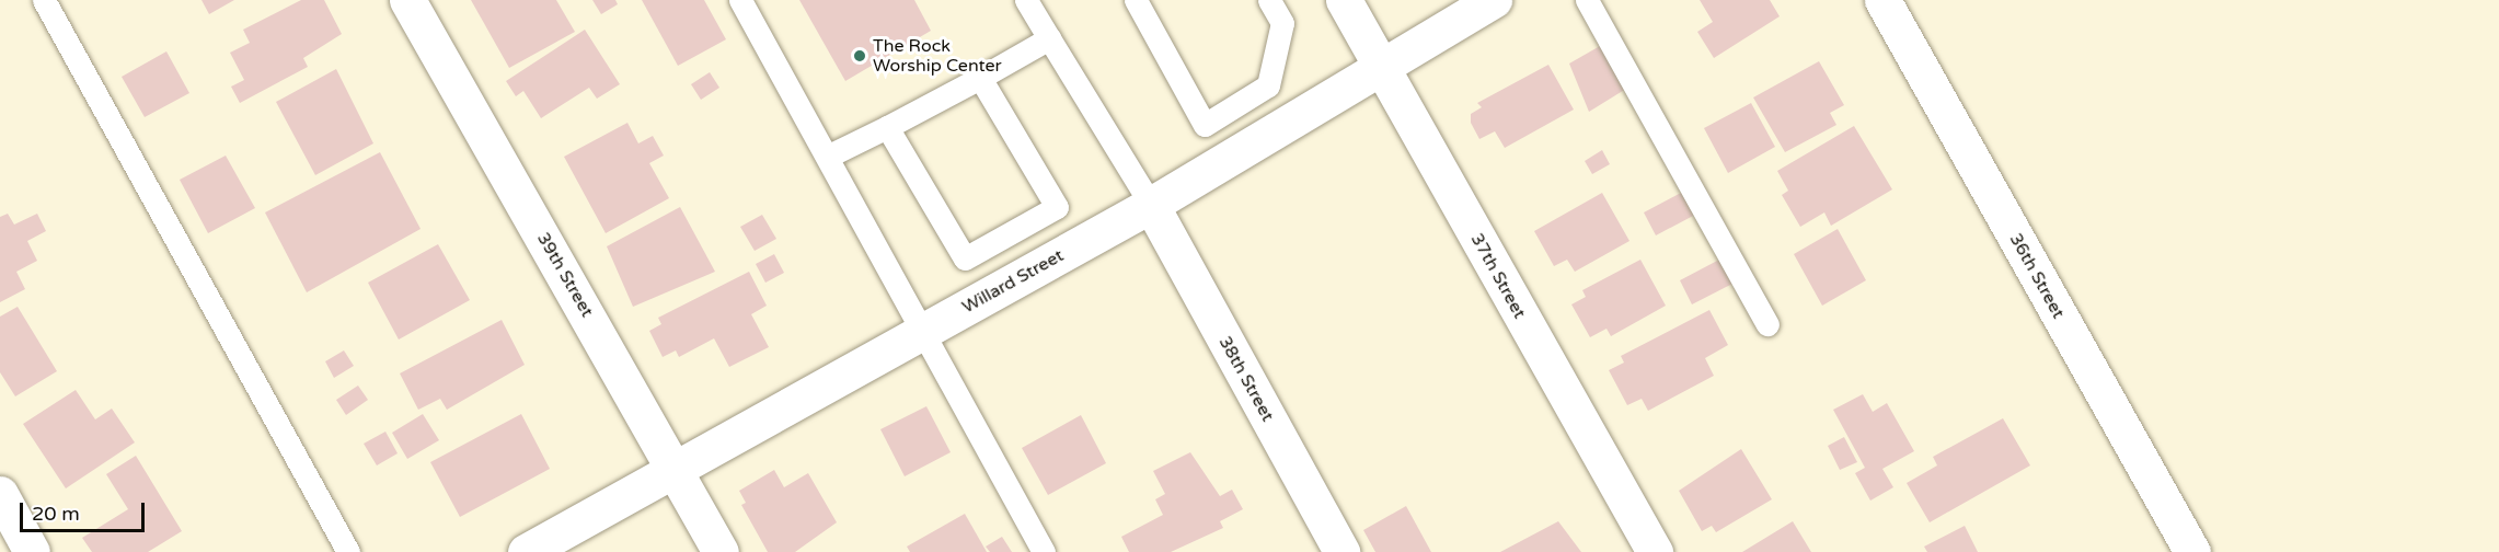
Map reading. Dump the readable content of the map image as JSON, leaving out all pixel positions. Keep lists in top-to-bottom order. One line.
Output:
{"streets":{"street":["39th Street","37th Street","36th Street","Willard Street","38th Street"]},"crossings":[["39th Street","Willard Street"],["37th Street","Willard Street"],["Willard Street","38th Street"]],"places":["The Rock Worship Center"],"scale_bar":"20 m"}
